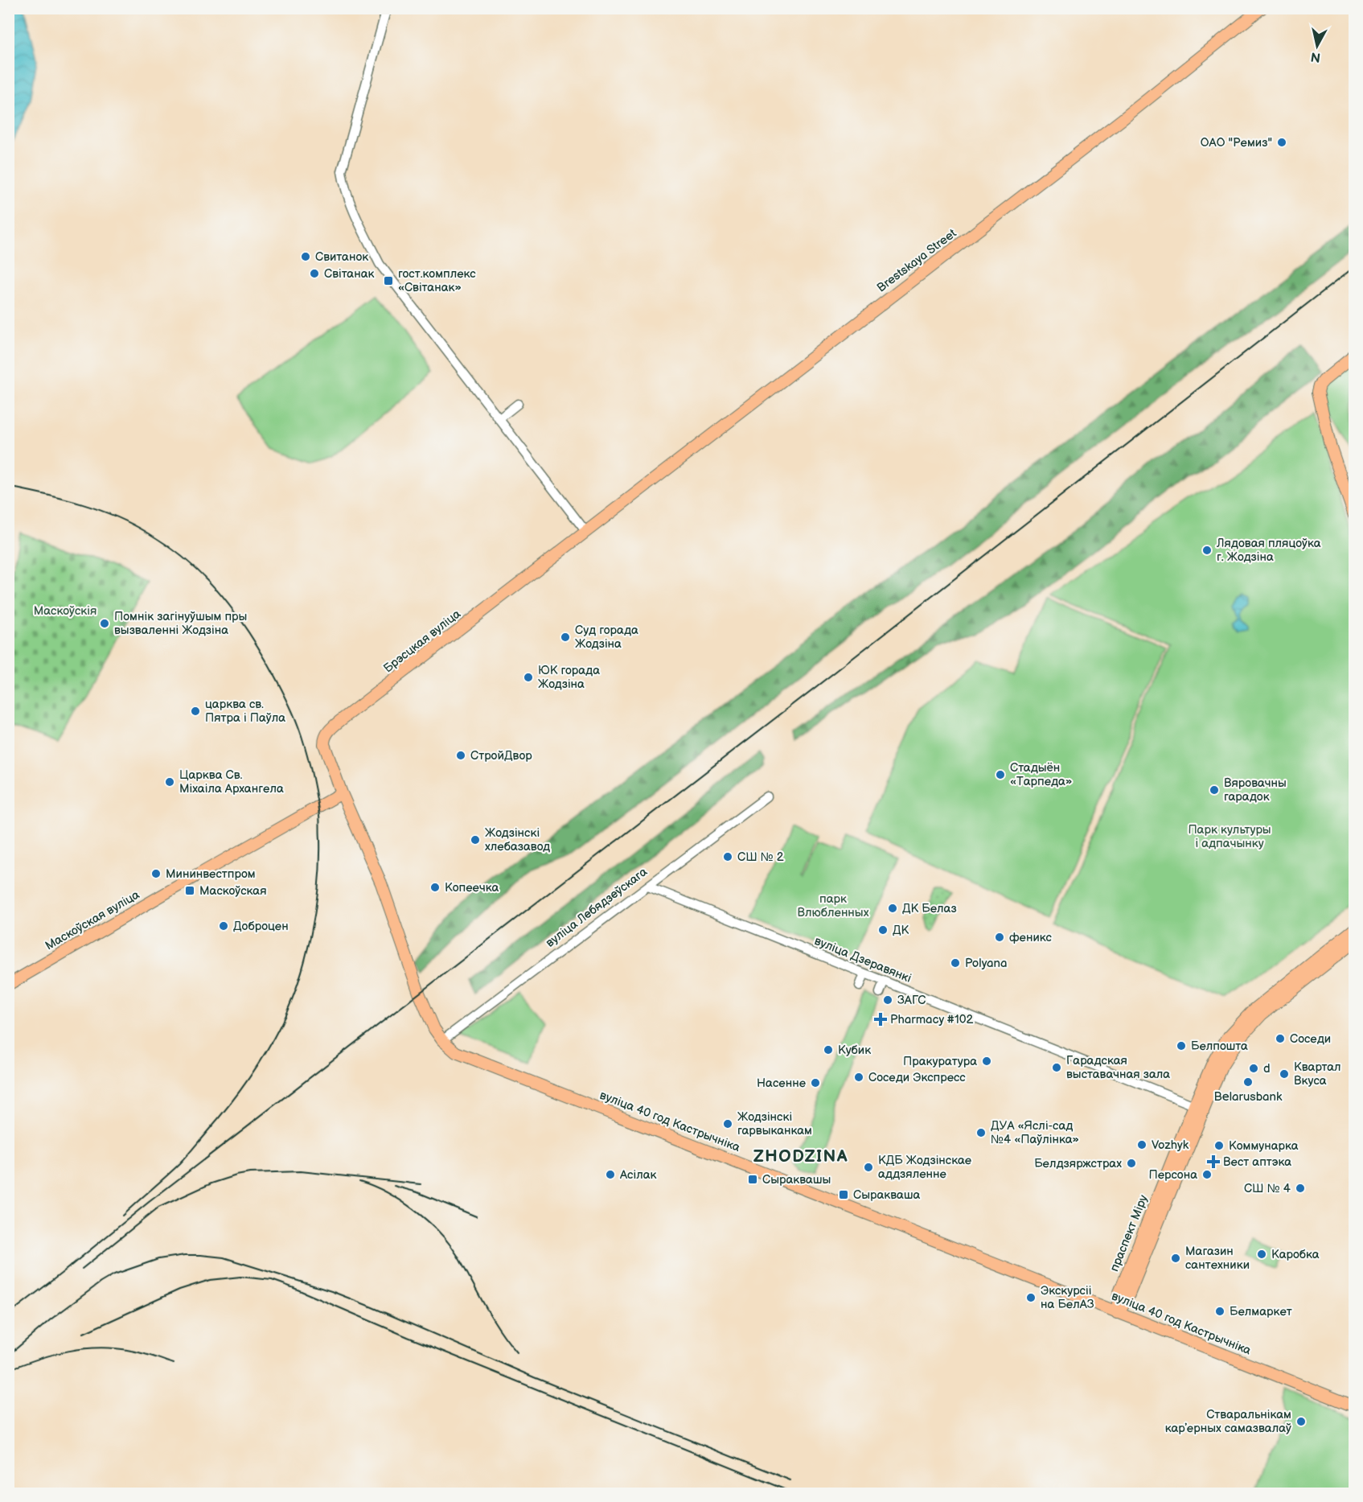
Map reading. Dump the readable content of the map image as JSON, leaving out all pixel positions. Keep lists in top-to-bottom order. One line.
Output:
{"streets":{"main road":["Brestskaya Street","Брэсцкая вуліца","Маскоўская вуліца","вуліца 40 год Кастрычніка","праспект Міру"],"street":["вуліца Лебядзеўскага","вуліца Дзеравянкі"]},"crossings":[["Brestskaya Street","Брэсцкая вуліца"],["Брэсцкая вуліца","Маскоўская вуліца"],["Брэсцкая вуліца","вуліца 40 год Кастрычніка"],["вуліца Лебядзеўскага","вуліца Дзеравянкі"],["вуліца Лебядзеўскага","вуліца 40 год Кастрычніка"],["Маскоўская вуліца","вуліца 40 год Кастрычніка"],["вуліца Дзеравянкі","праспект Міру"],["вуліца 40 год Кастрычніка","праспект Міру"]],"districts":["ZHODZINA"],"parks":["Маскоўскія","Парк культуры і адпачынку","парк Влюбленных"],"places":{"other":["ОАО \"Ремиз\"","Свитанок","Світанак","Лядовая пляцоўка г. Жодзіна","Помнік загінуўшым пры вызваленні Жодзіна","Суд горада Жодзіна","ЮК горада Жодзіна","царква св. Пятра і Паўла","СтройДвор","Стадыён «Тарпеда»","Царква Св. Міхаіла Архангела","Вяровачны гарадок","Жодзінскі хлебазавод","СШ № 2","Мининвестпром","Копеечка","ДК Белаз","Доброцен","ДК","феникс","Polyana","ЗАГС","Соседи","Белпошта","Кубик","Пракуратура","Гарадская выставачная зала","d","Квартал Вкуса","Соседи Экспресс","Belarusbank","Насенне","Жодзінскі гарвыканкам","ДУА «Яслі-сад №4 «Паўлінка»","Vozhyk","Коммунарка","Белдзяржстрах","КДБ Жодзінскае аддзяленне","Асілак","Персона","СШ № 4","Каробка","Магазин сантехники","Экскурсіі на БелАЗ","Белмаркет","Стваральнікам карʼерных самазвалаў"],"transit":["гост.комплекс «Світанак»","Маскоўская","Сыраквашы","Сыракваша"],"health":["Pharmacy #102","Вест аптэка"]},"north":"bottom"}
